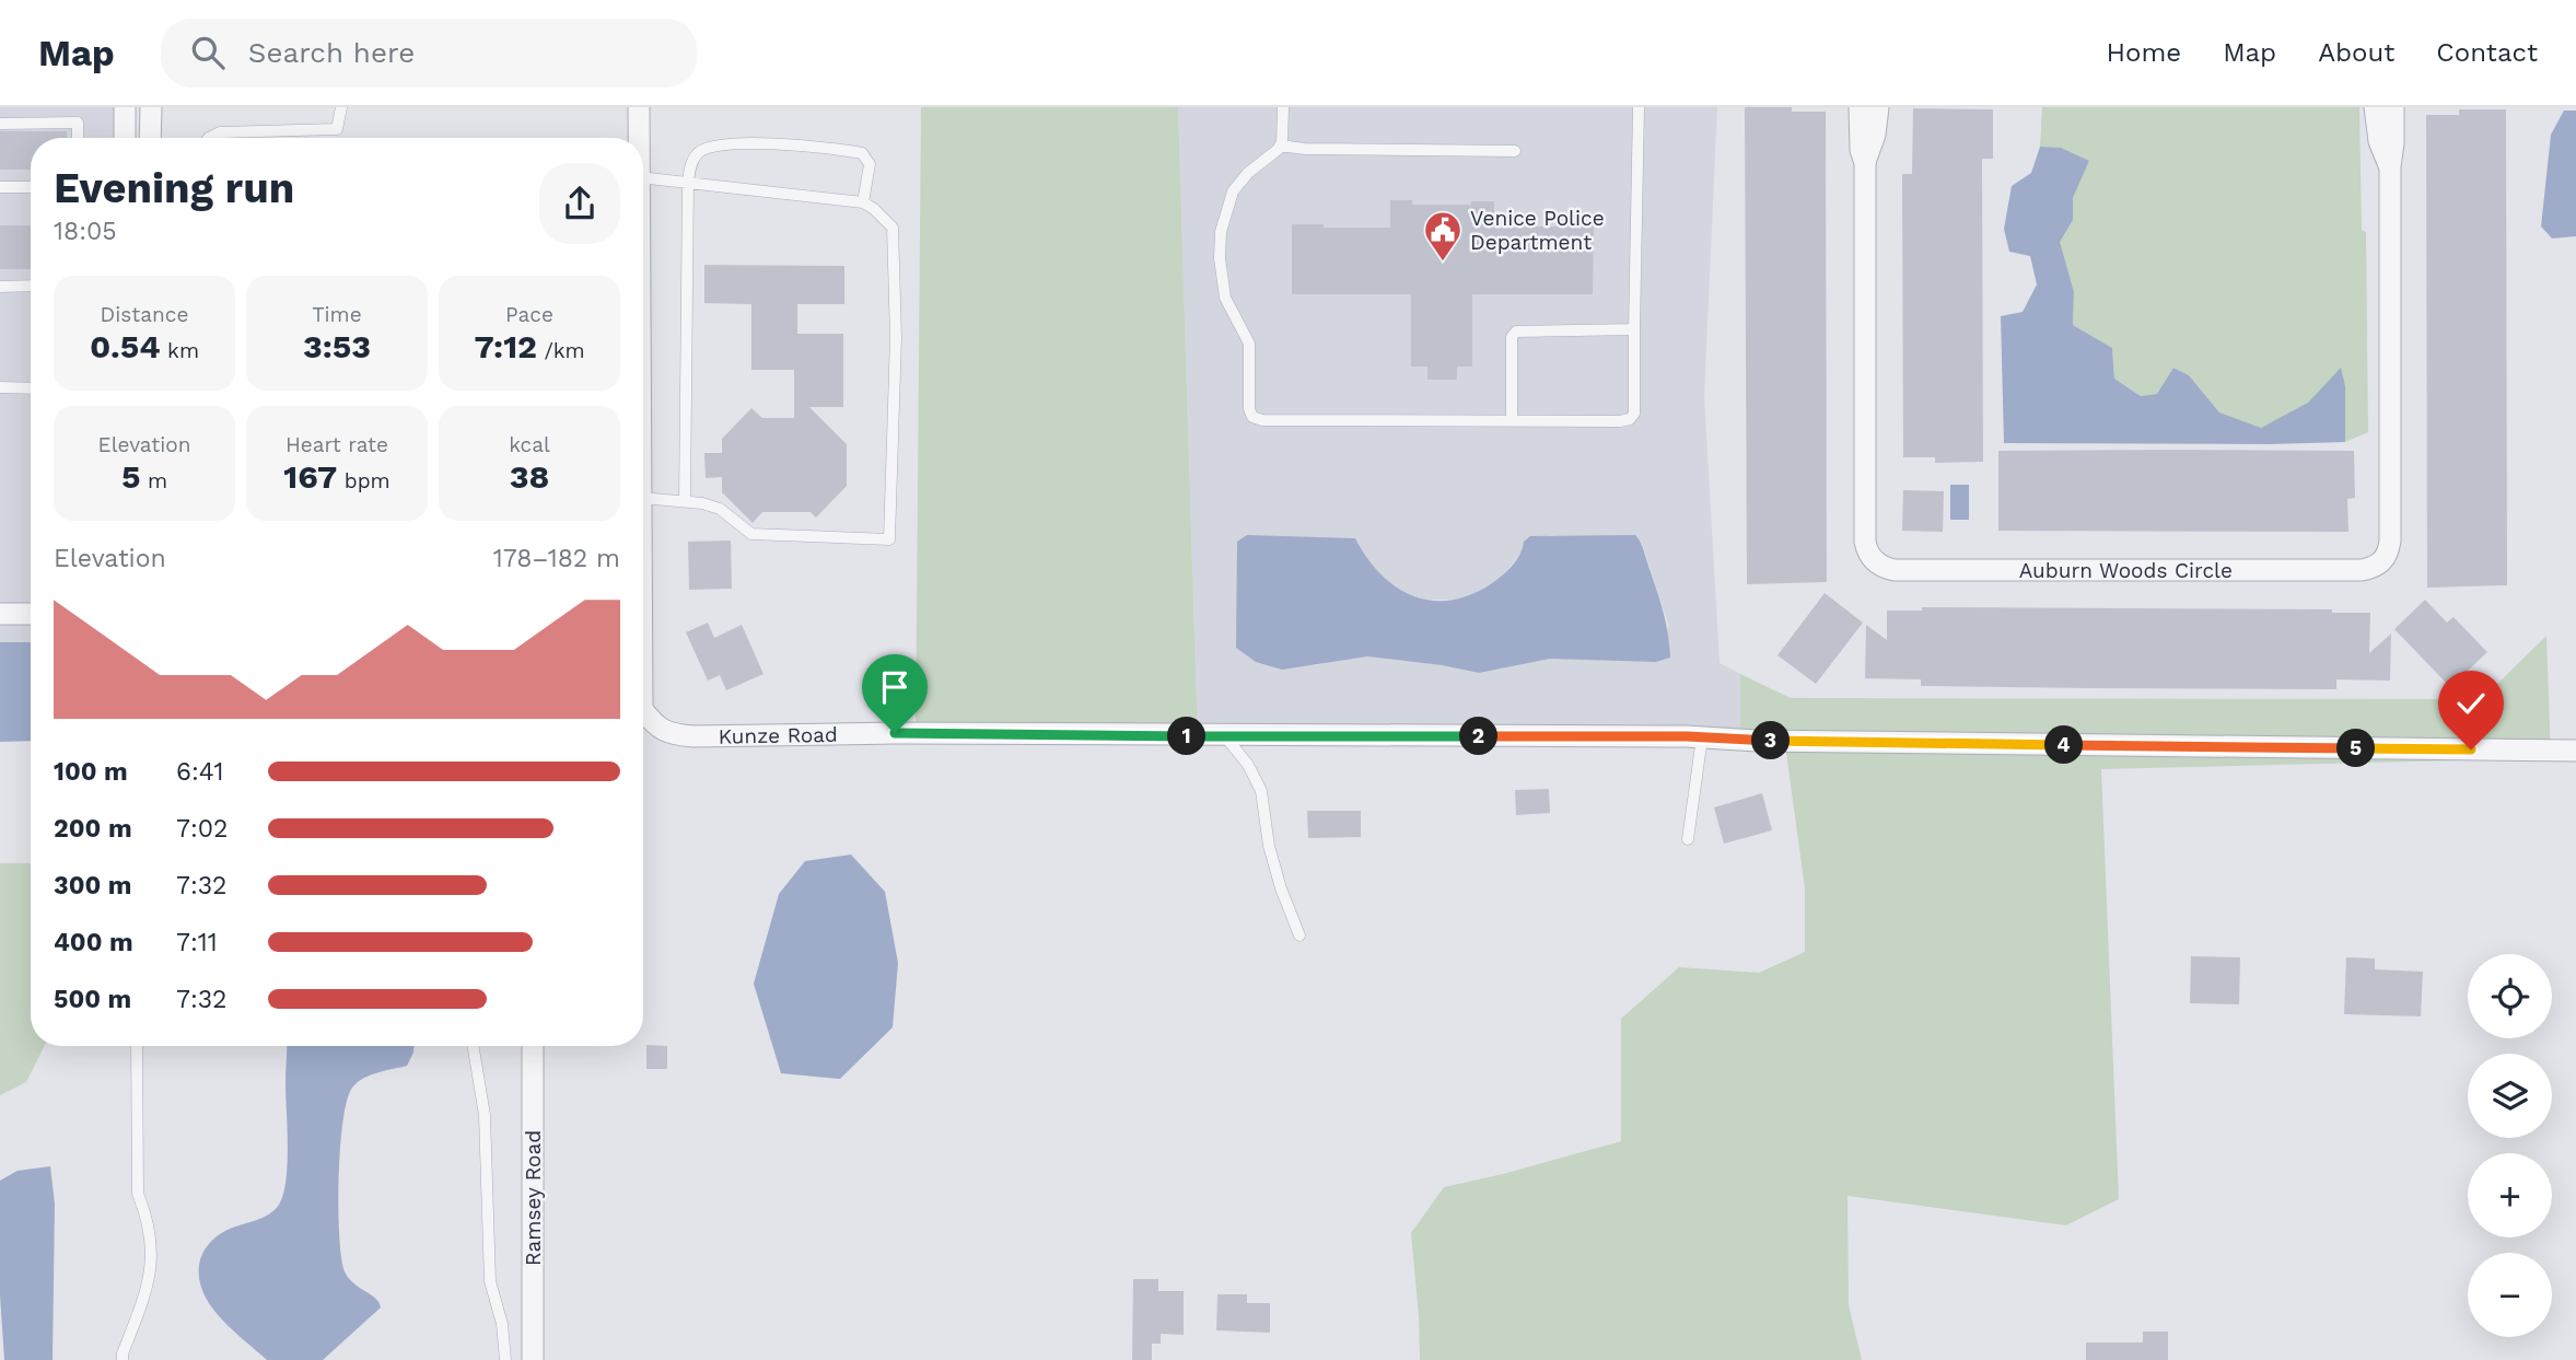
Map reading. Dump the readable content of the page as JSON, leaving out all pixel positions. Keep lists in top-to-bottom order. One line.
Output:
{"streets":{"street":["Auburn Woods Circle","Kunze Road","Ramsey Road"]},"places":{"public building":["Venice Police Department"]},"page":{"header":"Map","search":"Search here","nav":["Home","Map","About","Contact"],"heading":["Evening run","18:05"],"stats":[["Distance","0.54 km"],["Time","3:53"],["Pace","7:12 /km"],["Elevation","5 m"],["Heart rate","167 bpm"],["kcal","38"]],"chart":["Elevation","178–182 m"],"pins":["1","2","3","4","5"],"list":[{"name":"100 m","note":"6:41"},{"name":"200 m","note":"7:02"},{"name":"300 m","note":"7:32"},{"name":"400 m","note":"7:11"},{"name":"500 m","note":"7:32"}],"map_buttons":["+","−"]}}
